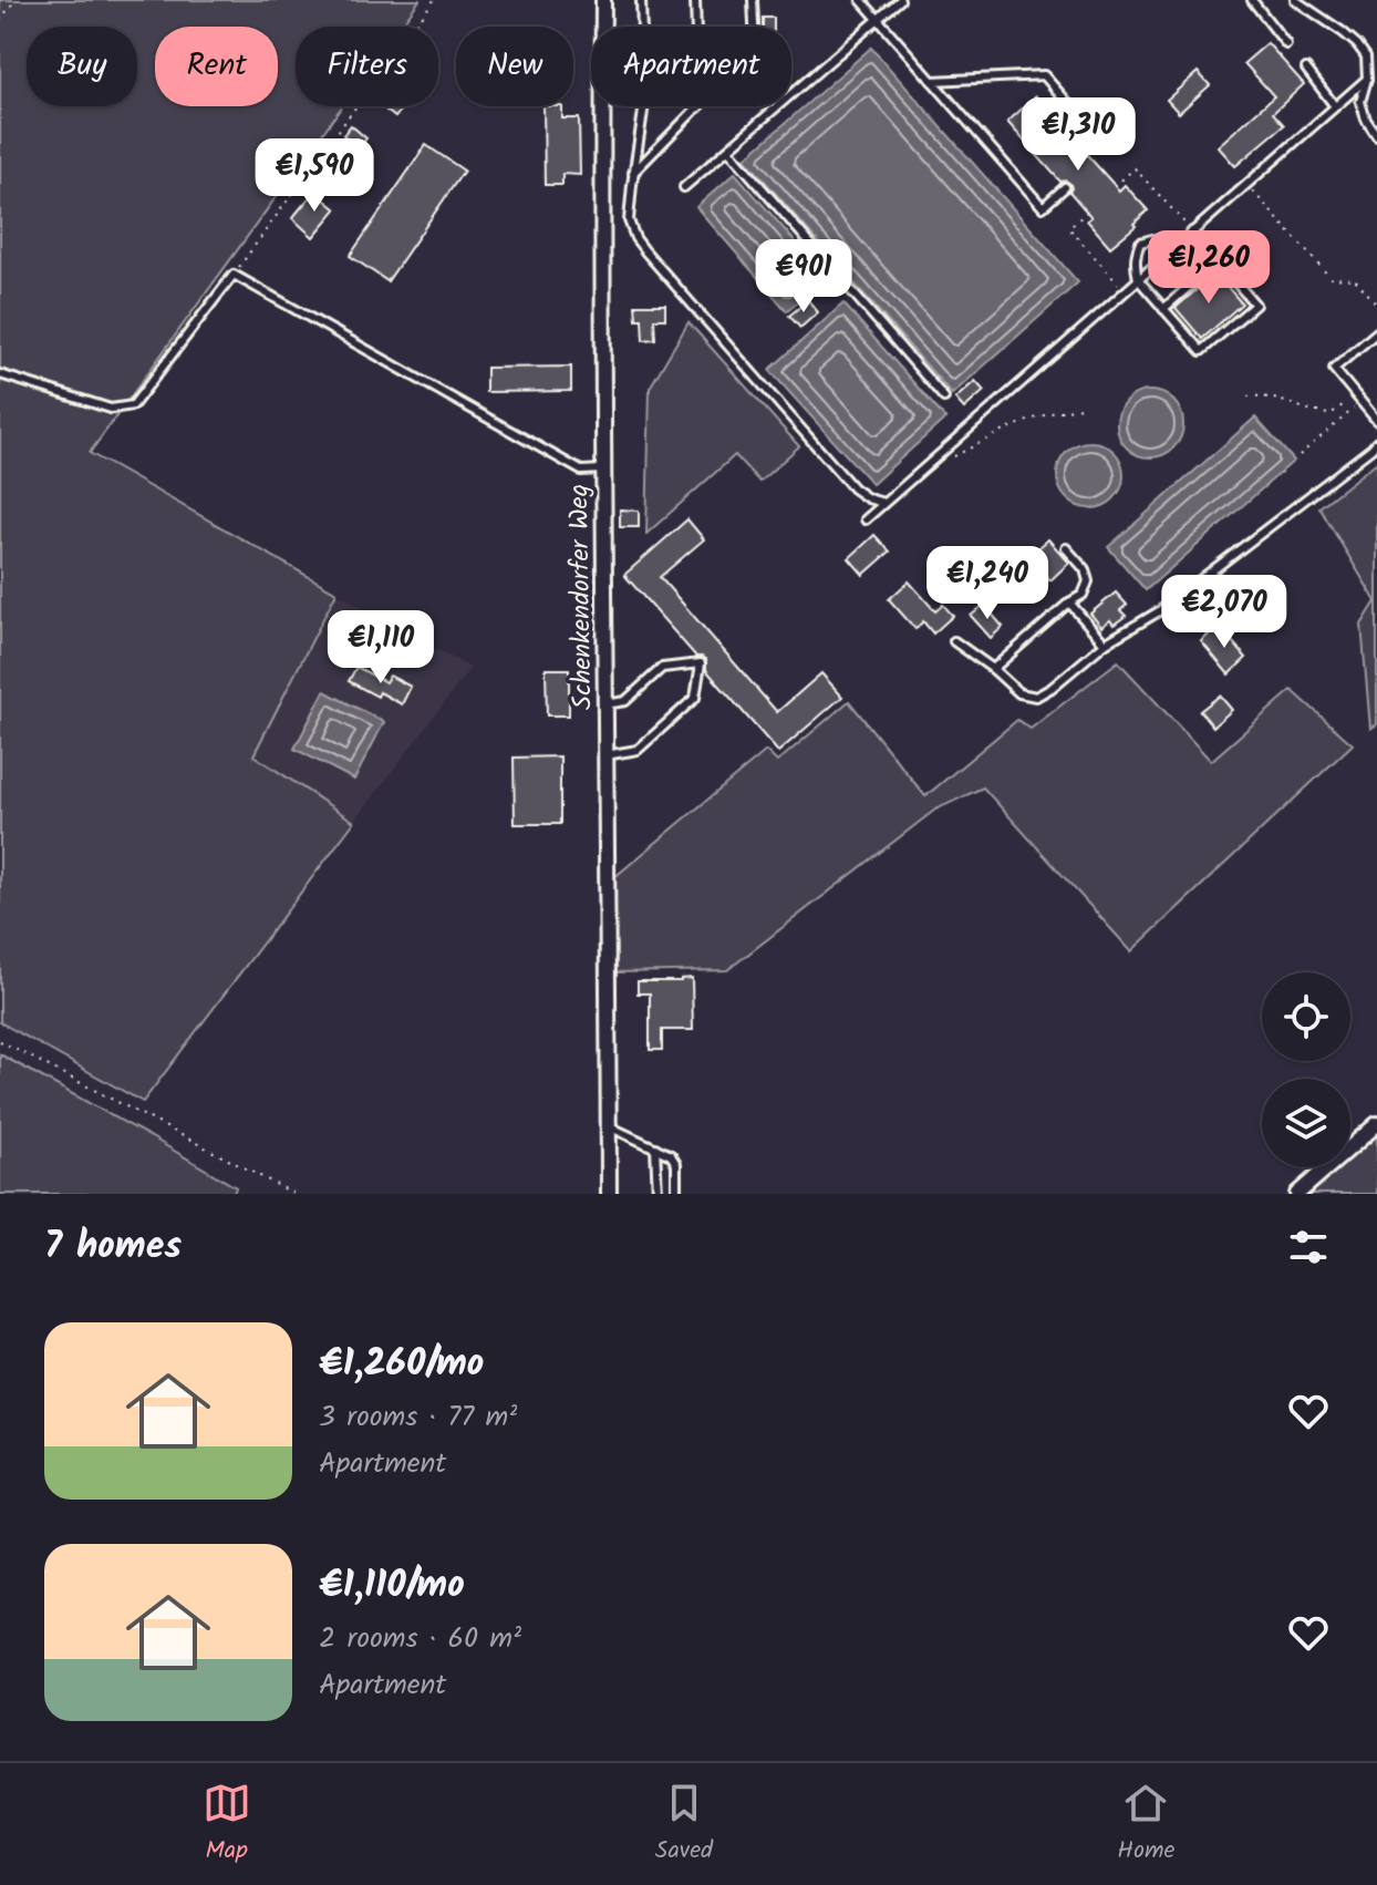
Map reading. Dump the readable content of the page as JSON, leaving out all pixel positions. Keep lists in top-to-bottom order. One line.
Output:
{"streets":{"street":["Schenkendorfer Weg"]},"page":{"chip":["Buy","Rent","Filters","New","Apartment"],"price":["€1,310","€1,590","€1,260","€901","€1,240","€2,070","€1,110"],"heading":"7 homes","list":[{"name":"€1,260/mo","note":"3 rooms · 77 m² · Apartment"},{"name":"€1,110/mo","note":"2 rooms · 60 m² · Apartment"}],"tabs":["Map","Saved","Home"]}}
